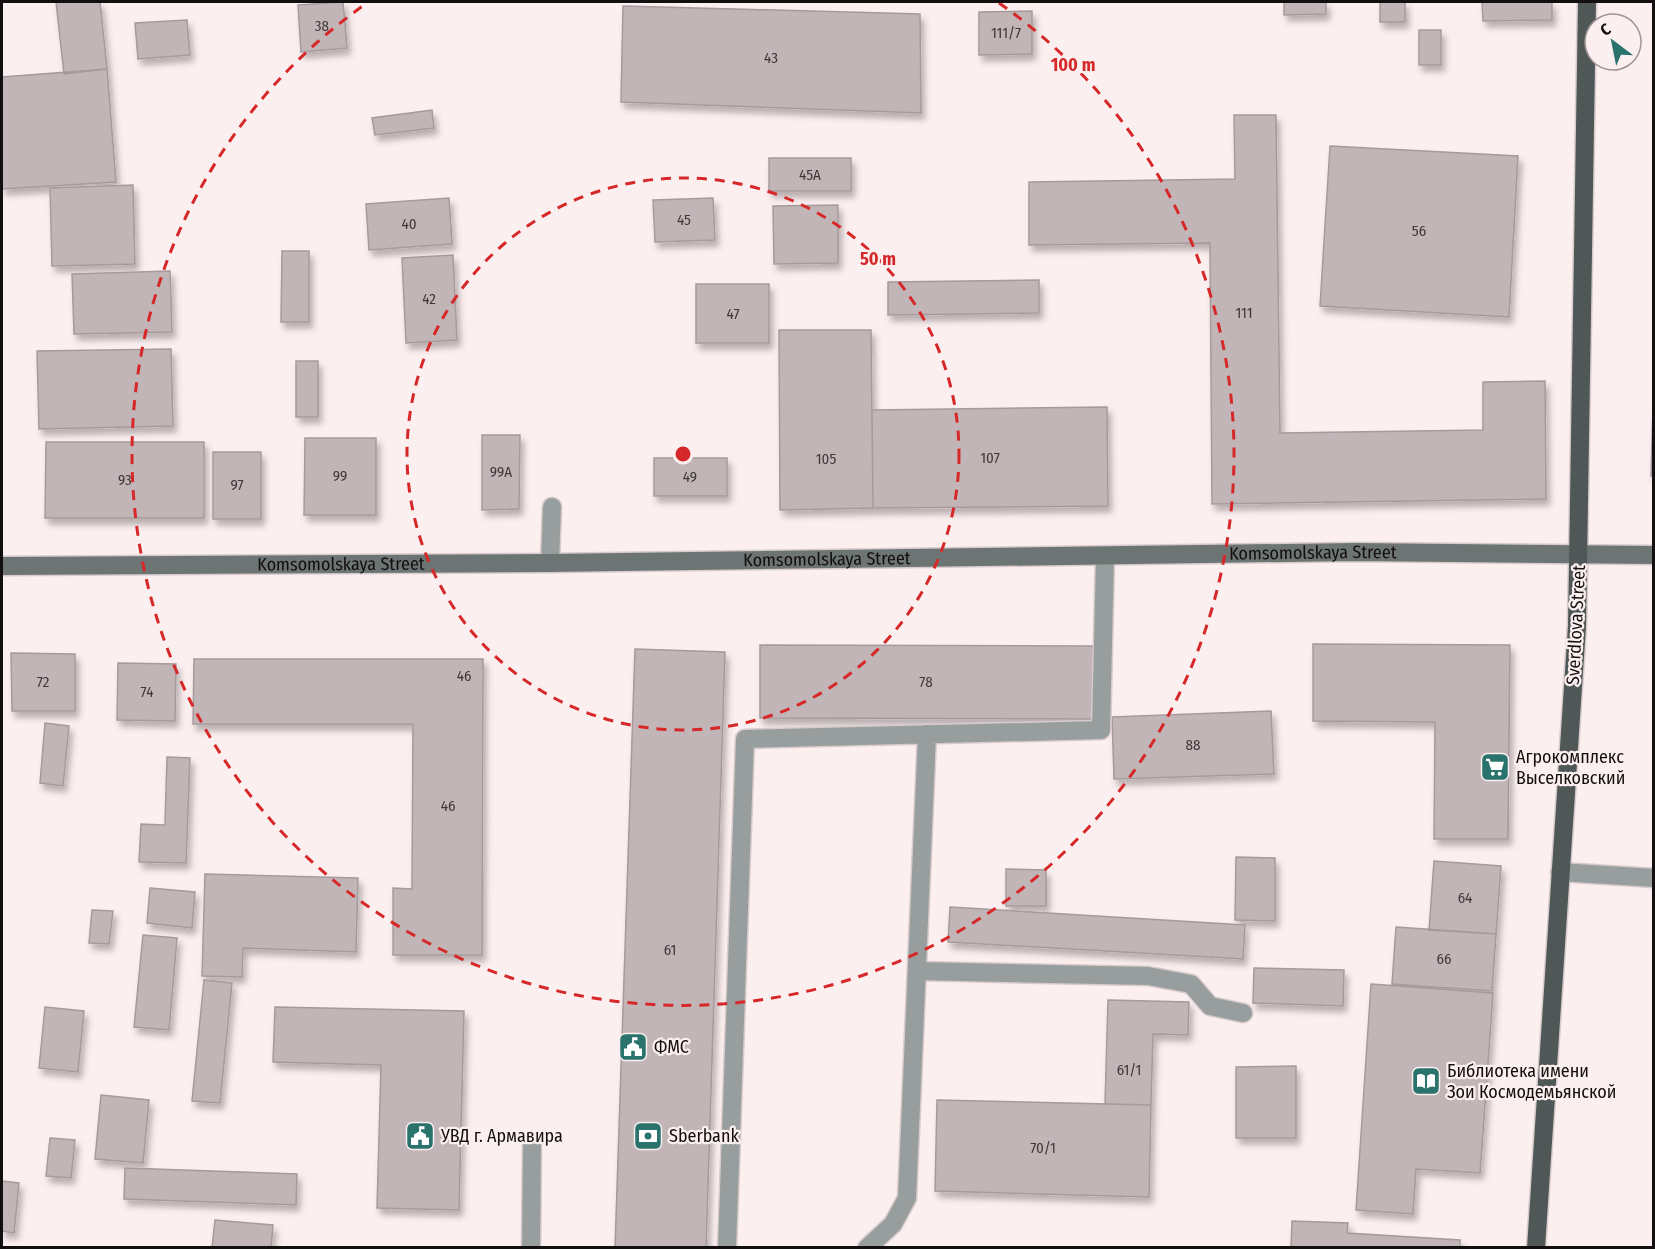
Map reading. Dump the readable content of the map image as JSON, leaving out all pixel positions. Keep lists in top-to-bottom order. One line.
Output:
{"streets":{"main road":["Sverdlova Street"],"street":["Komsomolskaya Street"]},"crossings":[["Komsomolskaya Street","Sverdlova Street"]],"places":{"supermarket":["Агрокомплекс Выселковский"],"public building":["ФМС","УВД г. Армавира"],"library":["Библиотека имени Зои Космодемьянской"],"bank":["Sberbank"]},"house_numbers":["38","111/7","43","45А","45","40","56","42","111","47","107","105","99А","99","49","93","97","46","72","78","74","88","46","64","61","66","61/1","70/1"],"north":"top left","rings":["100 m","50 m"]}
